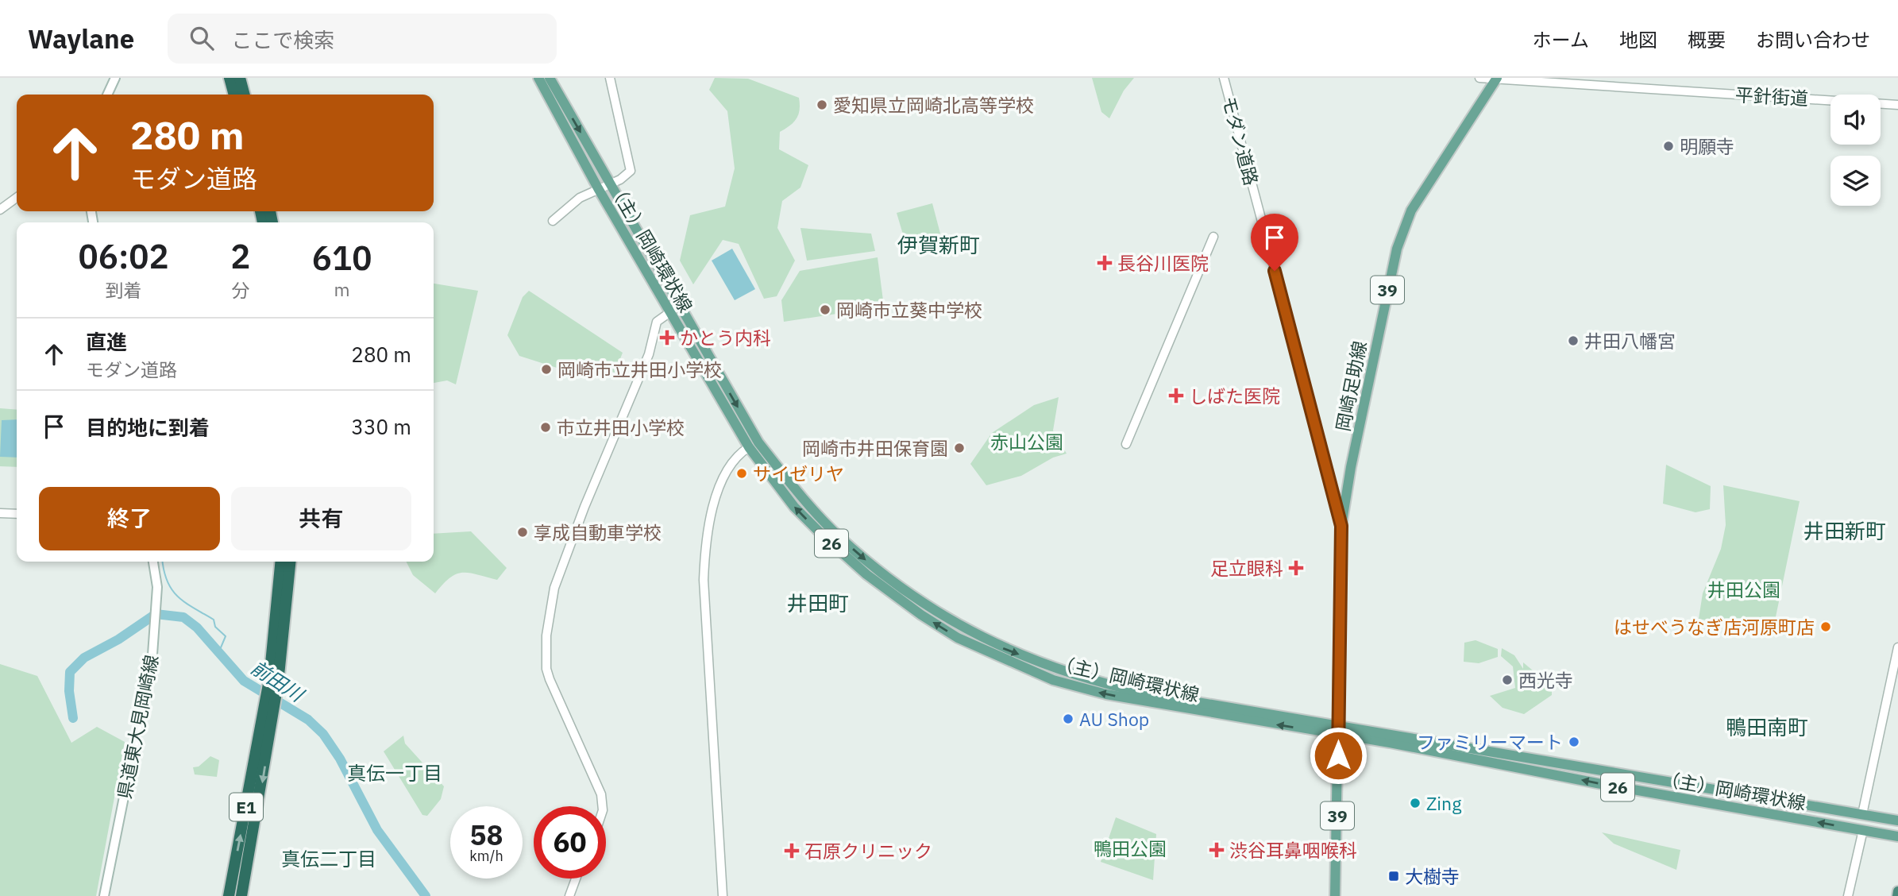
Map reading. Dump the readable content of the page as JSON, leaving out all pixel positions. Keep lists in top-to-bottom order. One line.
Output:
{"streets":{"highway":["E1"],"main road":["（主）岡崎環状線","39","岡崎足助線","26","県道東大見岡崎線"],"street":["平針街道","モダン道路"]},"crossings":[["平針街道","岡崎足助線"],["モダン道路","岡崎足助線"],["（主）岡崎環状線","岡崎足助線"]],"districts":["伊賀新町","井田新町","井田町","鴨田南町","真伝一丁目","真伝二丁目"],"water":["前田川"],"parks":["赤山公園","井田公園","鴨田公園"],"places":{"other":["愛知県立岡崎北高等学校","明願寺","岡崎市立葵中学校","井田八幡宮","岡崎市立井田小学校","市立井田小学校","岡崎市井田保育園","サイゼリヤ","享成自動車学校","はせべうなぎ店河原町店","西光寺","AU Shop","ファミリーマート","Zing"],"health":["長谷川医院","かとう内科","しばた医院","足立眼科","渋谷耳鼻咽喉科","石原クリニック"],"transit":["大樹寺"]},"page":{"header":"Waylane","search":"ここで検索","nav":["ホーム","地図","概要","お問い合わせ"],"turn":["280 m","モダン道路"],"eta":["06:02","到着","2","分","610","m"],"list":[{"name":"直進","note":"モダン道路","value":"280 m"},{"name":"目的地に到着","value":"330 m"}],"buttons":["終了","共有"],"speed":"58 km/h","limit":"60"}}
